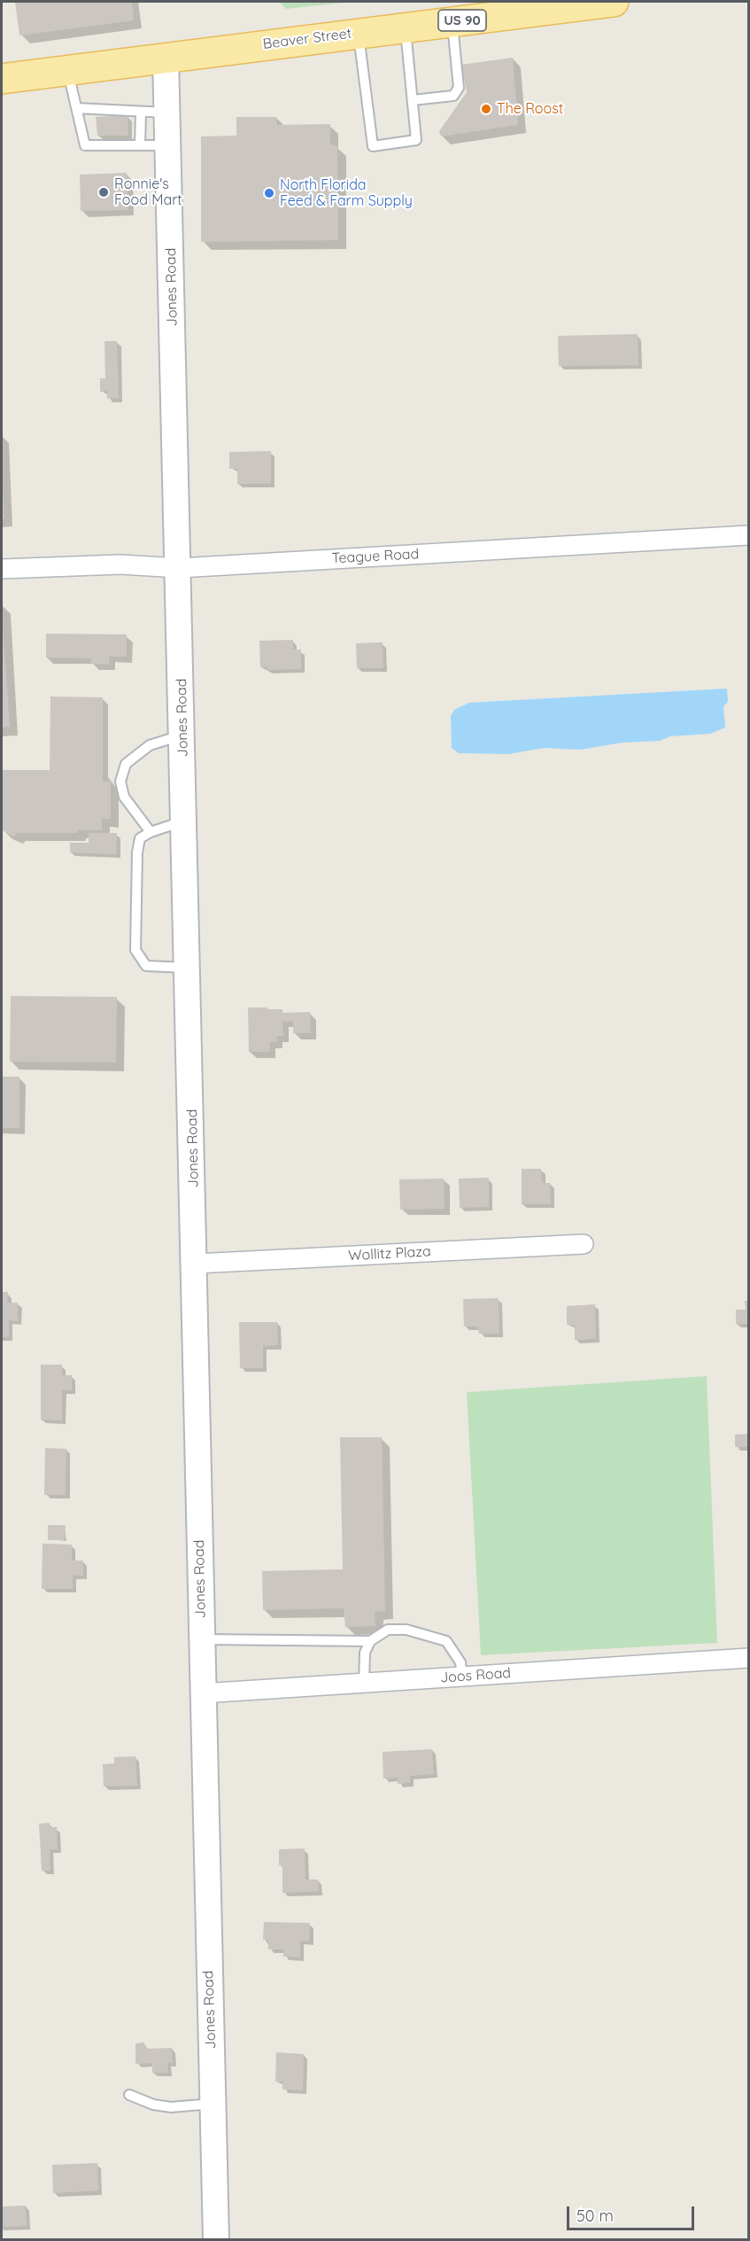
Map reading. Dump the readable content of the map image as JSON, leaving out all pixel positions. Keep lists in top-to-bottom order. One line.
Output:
{"streets":{"main road":["US 90","Beaver Street"],"street":["Jones Road","Teague Road","Wollitz Plaza","Joos Road"]},"crossings":[["Beaver Street","Jones Road"],["Jones Road","Teague Road"],["Jones Road","Wollitz Plaza"],["Jones Road","Joos Road"]],"places":["The Roost","Ronnie's Food Mart","North Florida Feed & Farm Supply"],"scale_bar":"50 m"}
